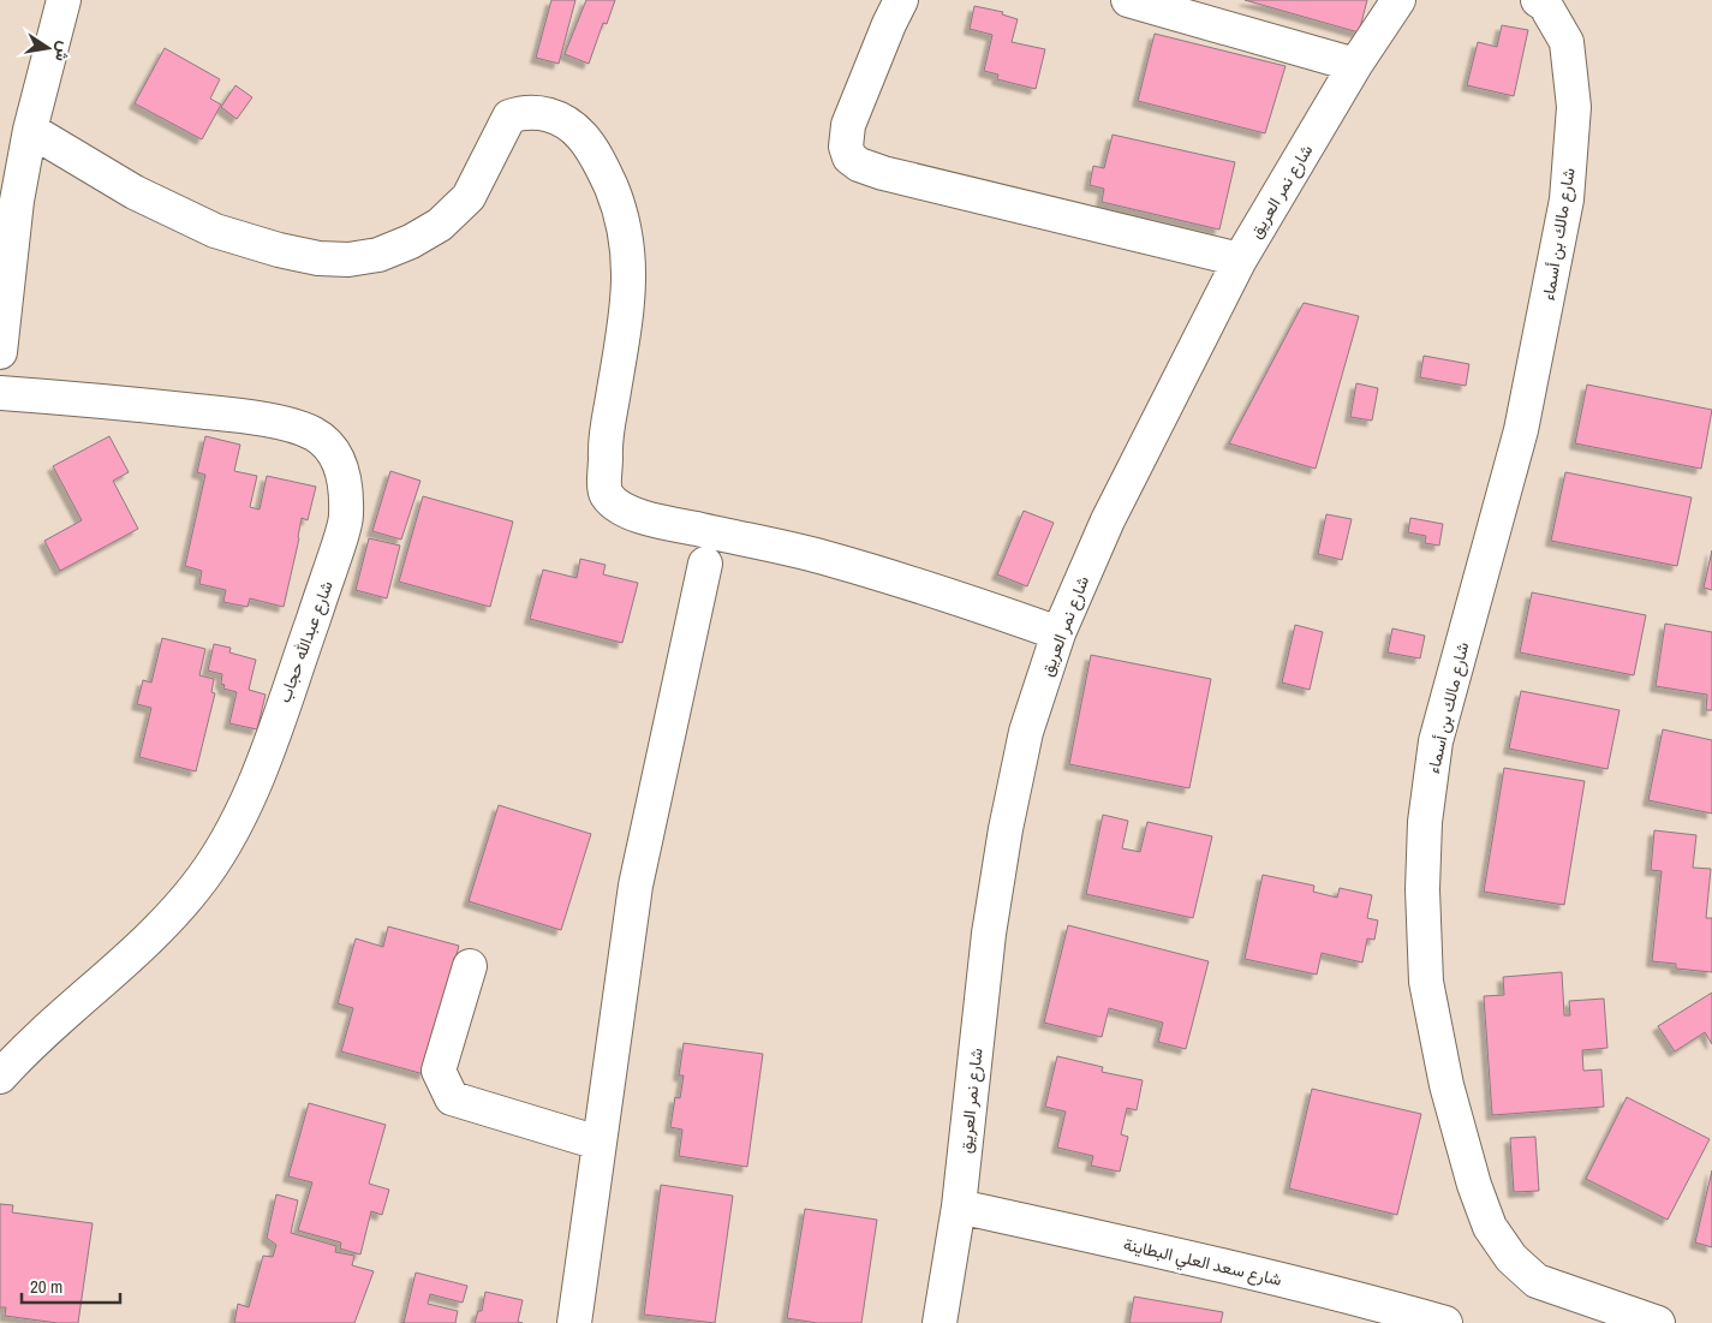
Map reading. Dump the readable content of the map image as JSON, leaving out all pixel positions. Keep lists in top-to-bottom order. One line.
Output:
{"streets":{"street":["شارع نمر العريق","شارع مالك بن أسماء","شارع عبدالله حجاب","شارع سعد العلي البطاينة"]},"crossings":[["شارع نمر العريق","شارع سعد العلي البطاينة"]],"scale_bar":"20 m","north":"right"}
